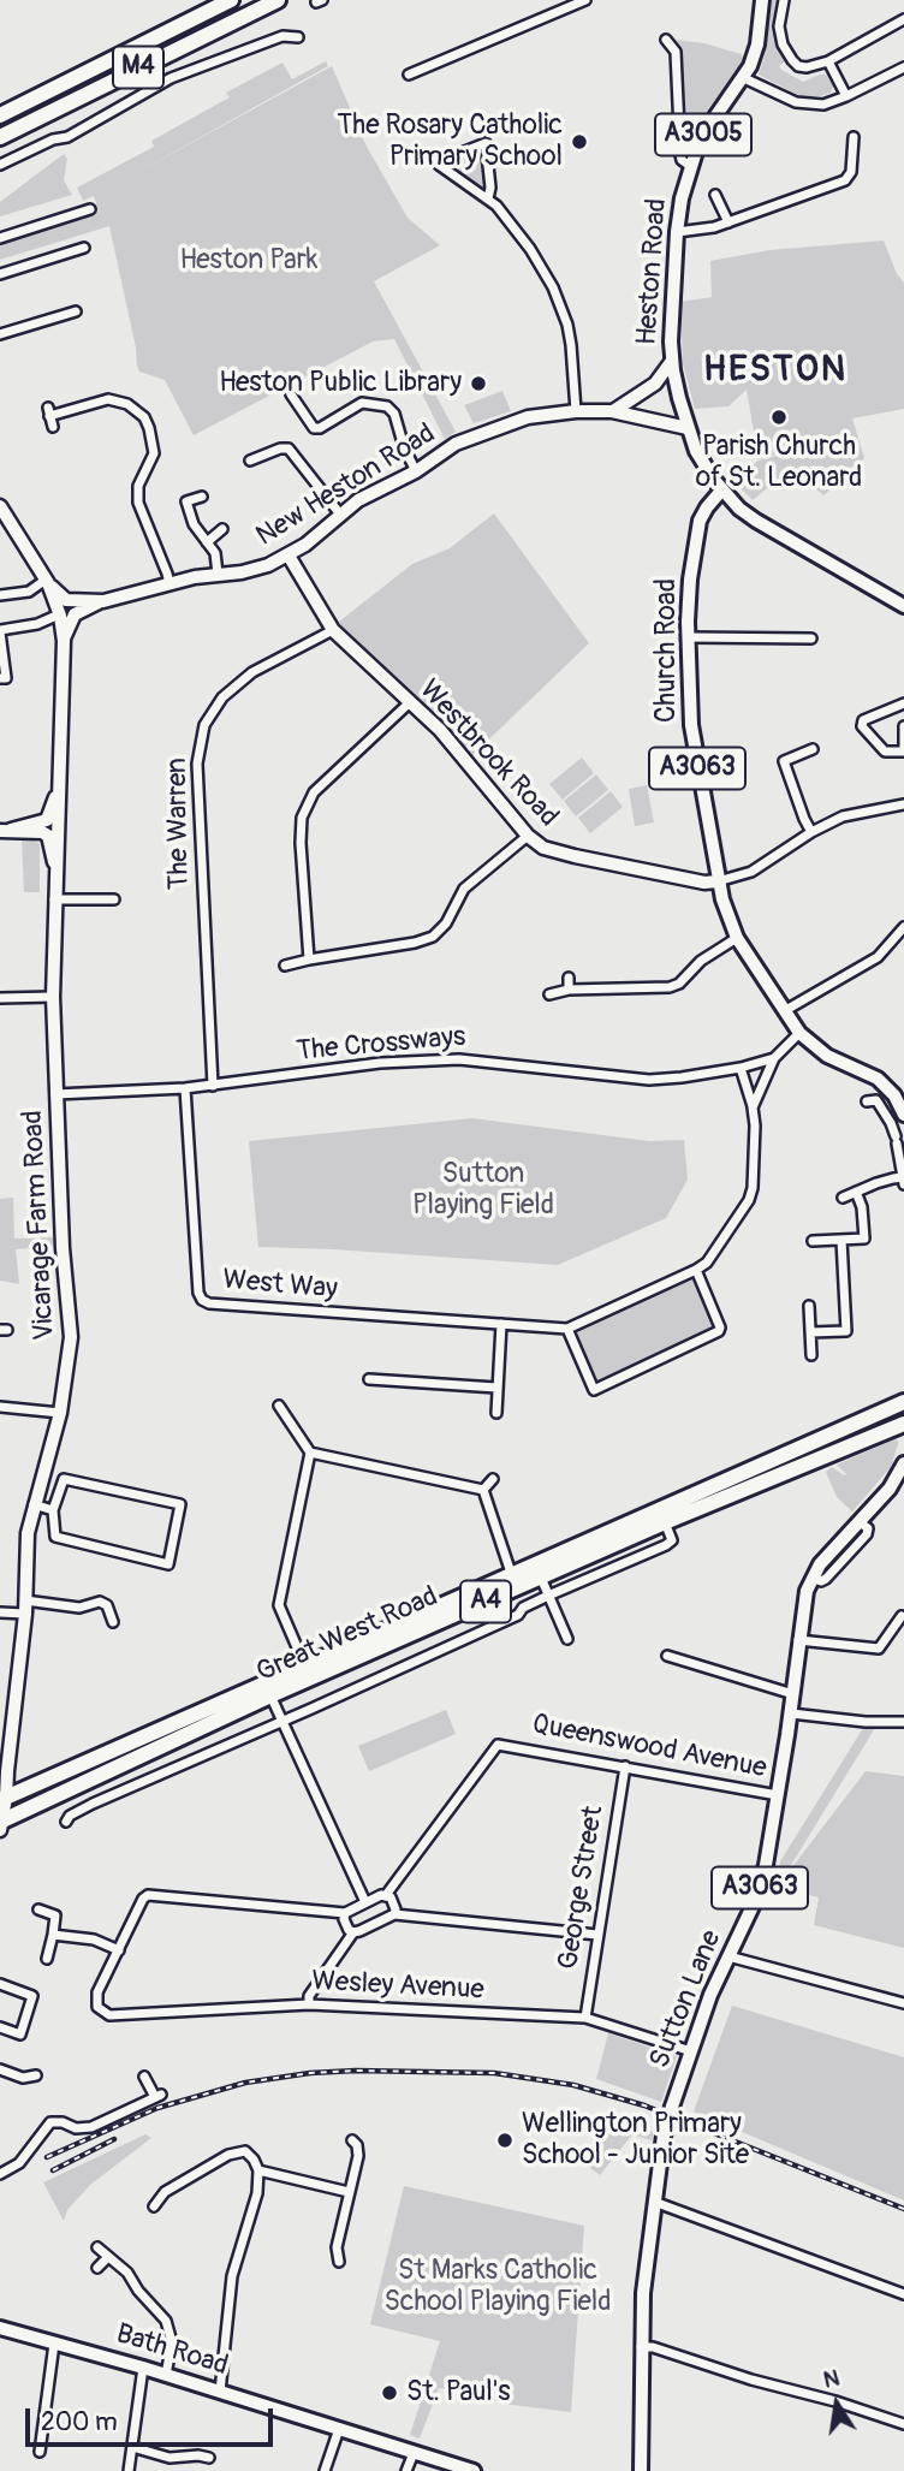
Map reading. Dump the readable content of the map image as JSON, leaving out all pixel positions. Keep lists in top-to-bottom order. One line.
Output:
{"streets":{"highway":["M4","A4","Great West Road"],"main road":["A3005","Heston Road","Church Road","A3063","Sutton Lane","Bath Road"],"street":["New Heston Road","Westbrook Road","The Warren","The Crossways","Vicarage Farm Road","West Way","Queenswood Avenue","George Street","Wesley Avenue"]},"crossings":[["Heston Road","New Heston Road"],["Heston Road","Church Road"],["New Heston Road","Westbrook Road"],["New Heston Road","Vicarage Farm Road"],["Church Road","Westbrook Road"],["Church Road","A3063"],["Westbrook Road","The Warren"],["The Warren","The Crossways"],["The Crossways","Vicarage Farm Road"],["The Crossways","West Way"],["Vicarage Farm Road","A4"],["Vicarage Farm Road","Great West Road"],["A4","Great West Road"],["Queenswood Avenue","George Street"],["Queenswood Avenue","Sutton Lane"],["George Street","Wesley Avenue"],["Wesley Avenue","Sutton Lane"]],"districts":["HESTON"],"parks":["Heston Park","Sutton Playing Field","St Marks Catholic School Playing Field"],"places":["The Rosary Catholic Primary School","Heston Public Library","Parish Church of St. Leonard","Wellington Primary School - Junior Site","St. Paul's"],"scale_bar":"200 m","north":"top"}
